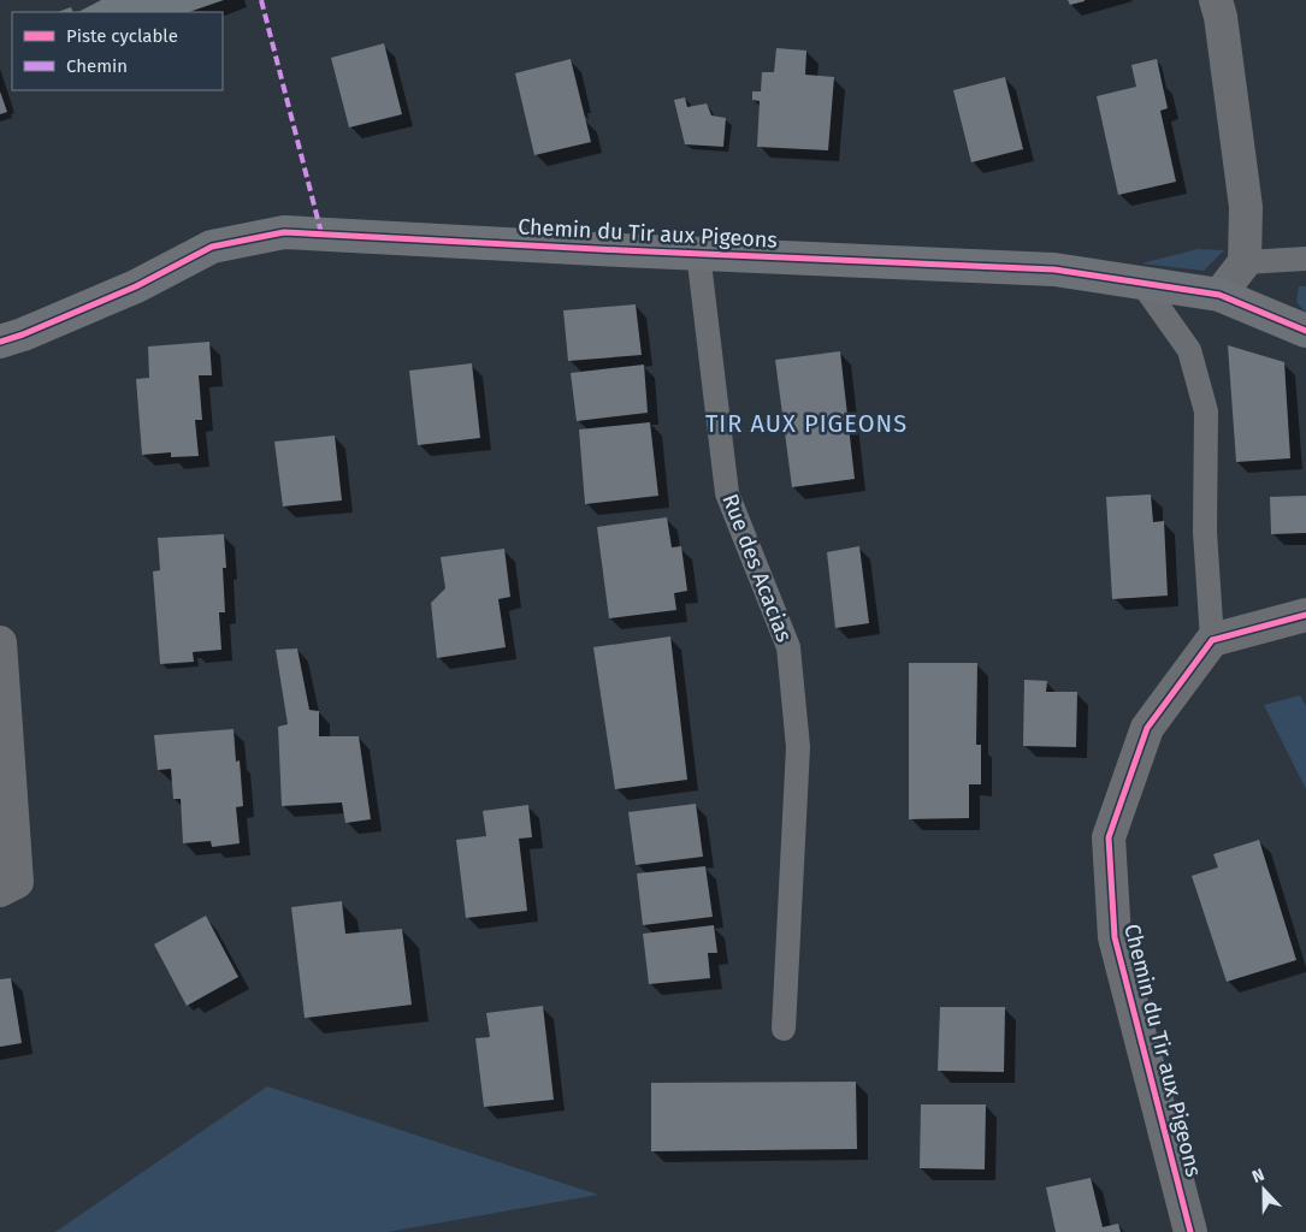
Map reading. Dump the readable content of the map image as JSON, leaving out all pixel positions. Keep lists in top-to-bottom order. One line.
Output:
{"streets":{"street":["Chemin du Tir aux Pigeons"],"lane":["Rue des Acacias"]},"crossings":[["Chemin du Tir aux Pigeons","Rue des Acacias"]],"districts":["TIR AUX PIGEONS"],"legend":["Piste cyclable","Chemin"],"north":"top"}
